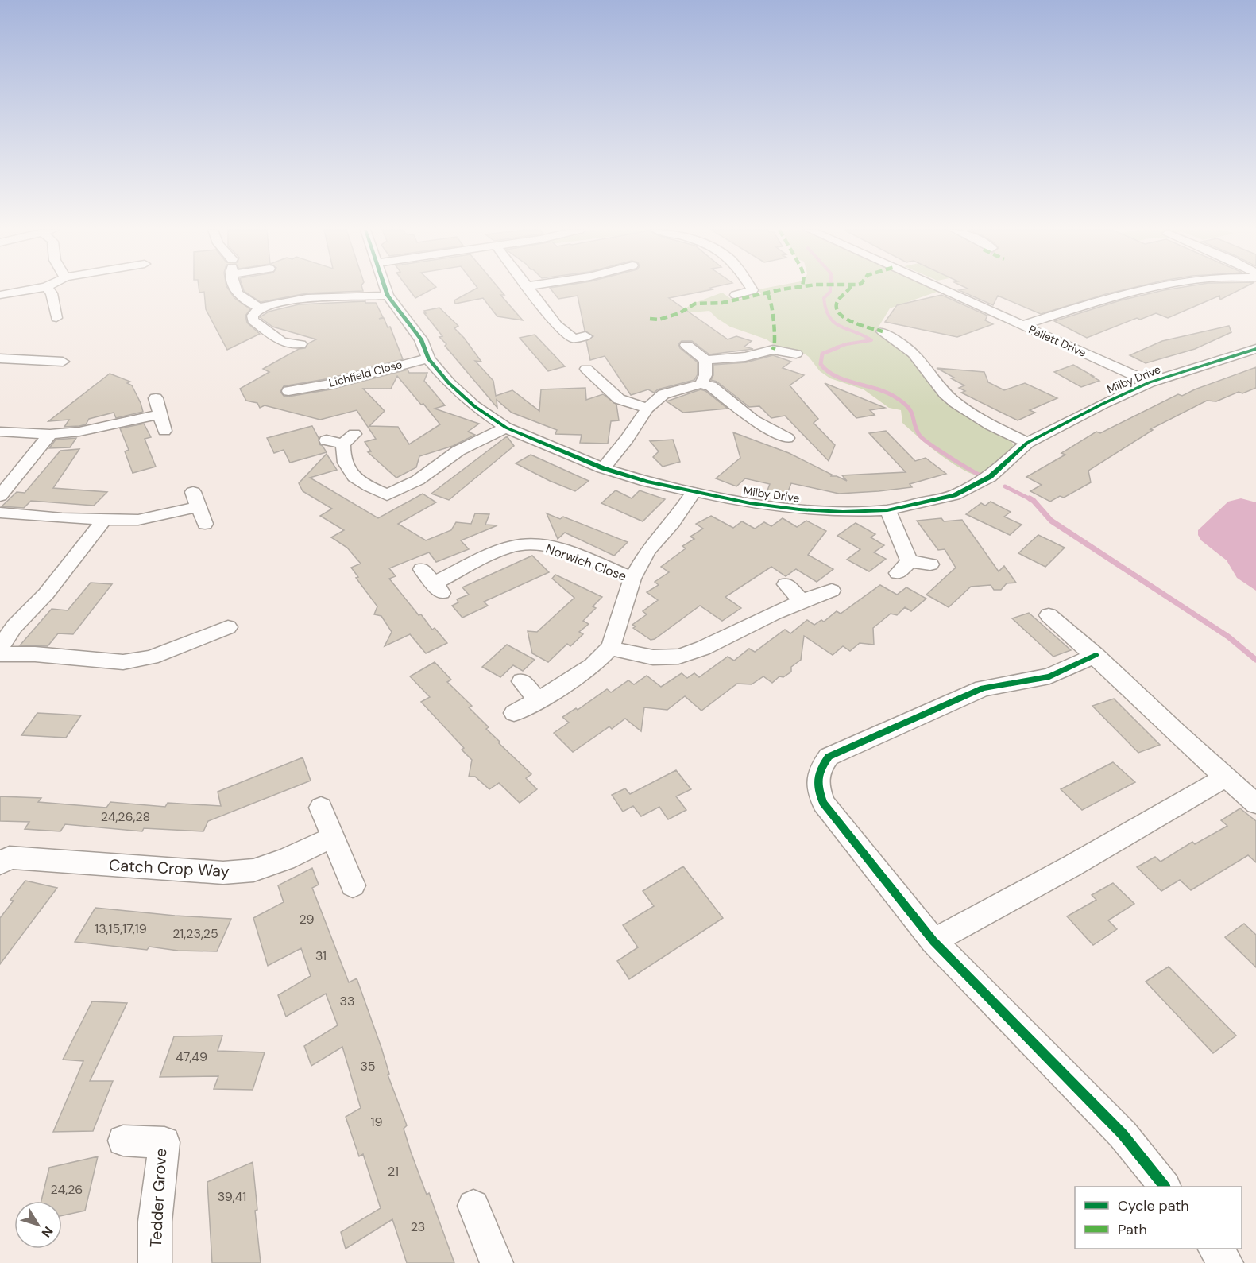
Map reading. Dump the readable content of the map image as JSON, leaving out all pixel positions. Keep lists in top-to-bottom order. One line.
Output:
{"streets":{"street":["Pallett Drive","Lichfield Close","Milby Drive","Norwich Close","Catch Crop Way","Tedder Grove"]},"crossings":[["Pallett Drive","Milby Drive"],["Lichfield Close","Milby Drive"],["Milby Drive","Norwich Close"]],"house_numbers":["24,26,28","29","13,15,17,19","21,23,25","31","33","47,49","35","19","21","24,26","39,41","23"],"legend":["Cycle path","Path"],"north":"bottom right"}
